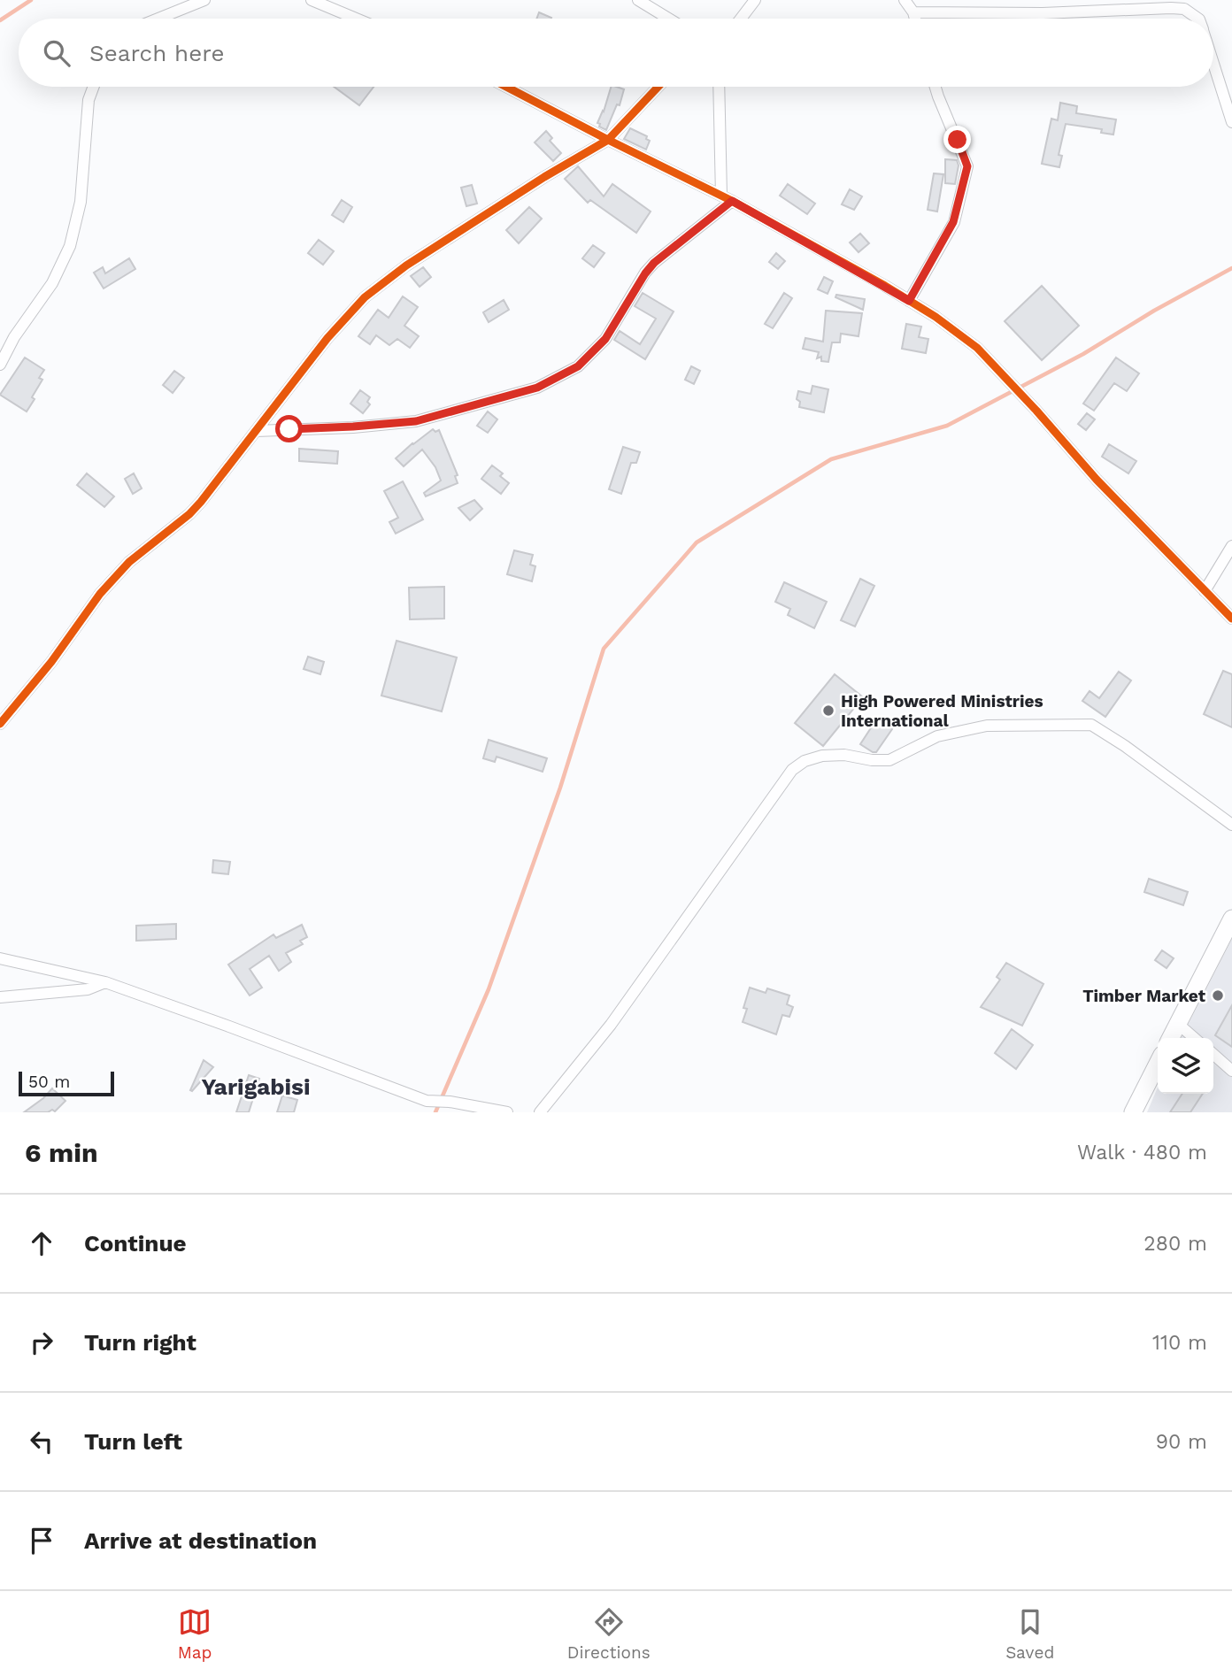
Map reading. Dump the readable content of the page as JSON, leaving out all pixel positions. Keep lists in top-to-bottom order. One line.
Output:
{"districts":["Yarigabisi"],"places":["High Powered Ministries International","Timber Market"],"scale_bar":"50 m","page":{"search":"Search here","scale":"50 m","heading":["6 min","Walk · 480 m"],"list":[["Continue","280 m"],["Turn right","110 m"],["Turn left","90 m"],"Arrive at destination"],"nav":["Map","Directions","Saved"]}}
